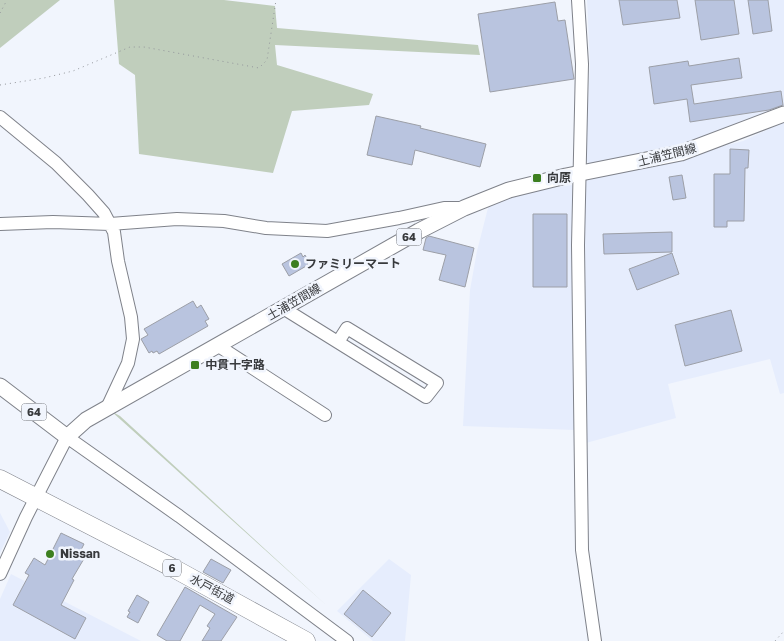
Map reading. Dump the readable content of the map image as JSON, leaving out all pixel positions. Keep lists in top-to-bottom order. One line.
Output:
{"streets":{"highway":["6","水戸街道"],"main road":["土浦笠間線","64"]},"crossings":[["土浦笠間線","64"]],"places":{"transit":["向原","中貫十字路"],"other":["ファミリーマート","Nissan"]}}
